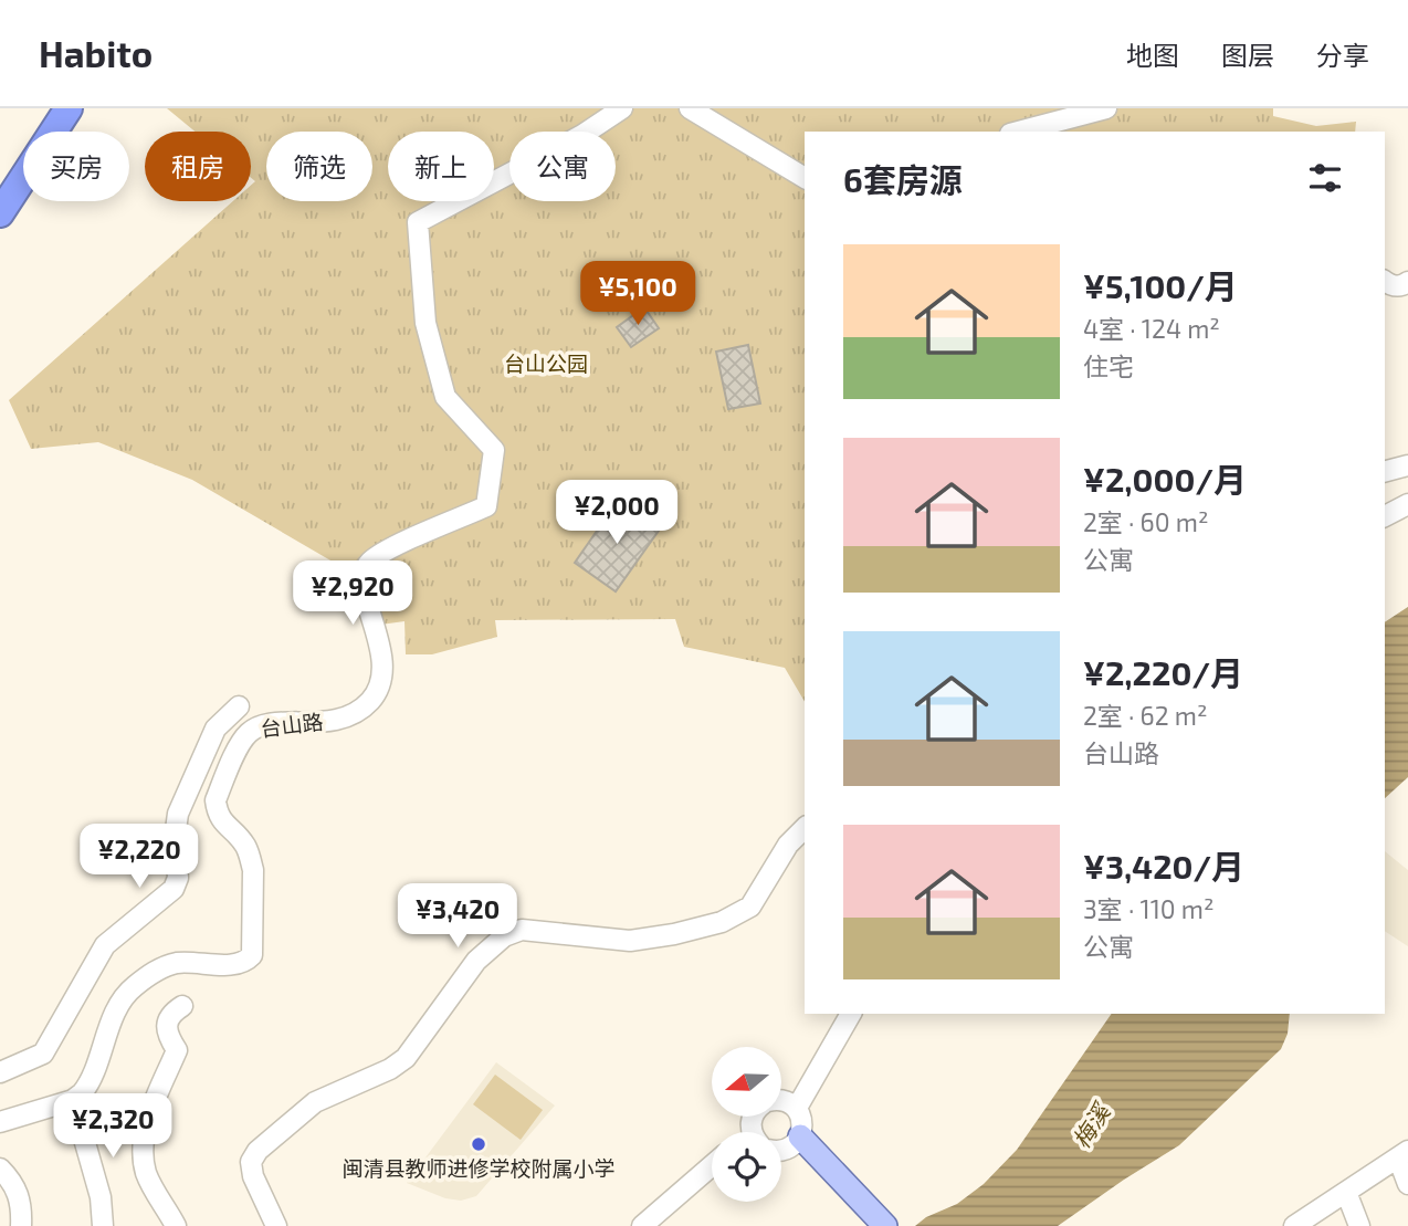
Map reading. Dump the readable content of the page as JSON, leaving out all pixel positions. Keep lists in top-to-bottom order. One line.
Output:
{"streets":{"street":["台山路"]},"water":["梅溪"],"parks":["台山公园"],"places":["闽清县教师进修学校附属小学"],"north":"left","page":{"header":"Habito","nav":["地图","图层","分享"],"chip":["买房","租房","筛选","新上","公寓"],"heading":"6套房源","list":[{"name":"¥5,100/月","note":"4室 · 124 m² · 住宅"},{"name":"¥2,000/月","note":"2室 · 60 m² · 公寓"},{"name":"¥2,220/月","note":"2室 · 62 m² · 台山路"},{"name":"¥3,420/月","note":"3室 · 110 m² · 公寓"}],"price":["¥5,100","¥2,000","¥2,920","¥2,220","¥3,420","¥2,320"]}}
